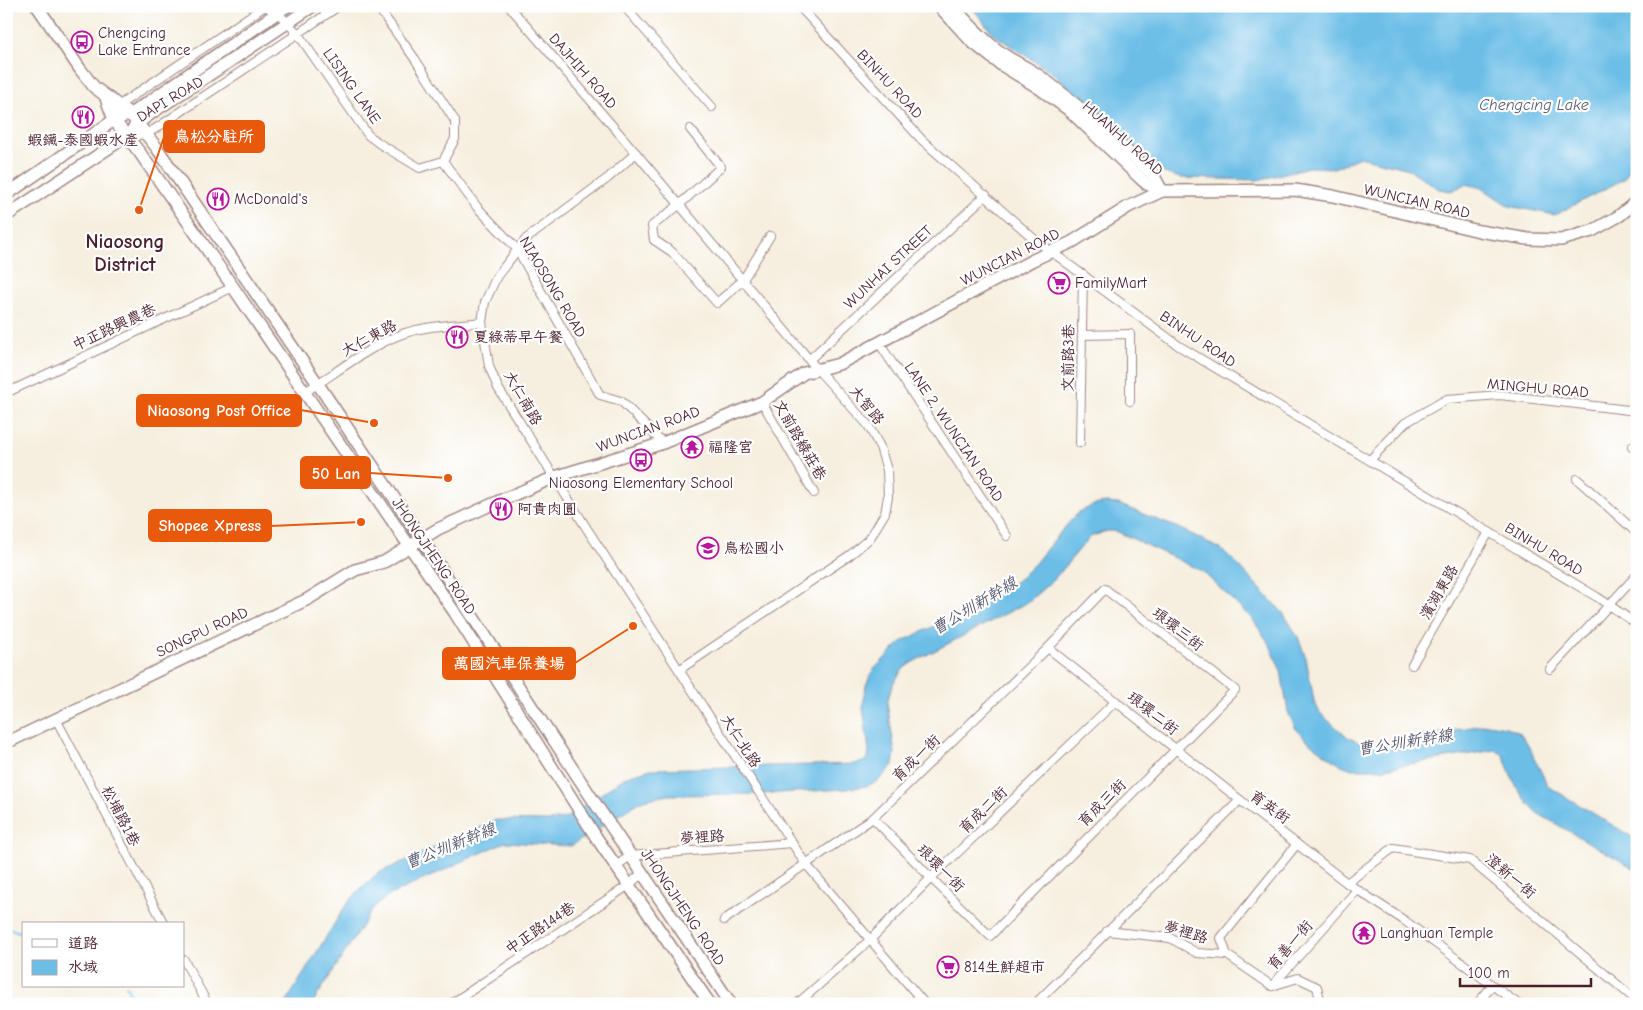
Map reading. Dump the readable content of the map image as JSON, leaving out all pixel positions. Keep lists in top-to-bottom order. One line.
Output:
{"streets":{"main road":["DAPI ROAD","HUANHU ROAD","WUNCIAN ROAD","JHONGJHENG ROAD","SONGPU ROAD"],"street":["DAJHIH ROAD","BINHU ROAD","LISING LANE","WUNHAI STREET","NIAOSONG ROAD","中正路興農巷","大仁東路","文前路3巷","MINGHU ROAD","大仁南路","大智路","LANE 2, WUNCIAN ROAD","文前路綠莊巷","濱湖東路","琅環三街","琅環二街","大仁北路","育成一街","育成三街","育英街","育成二街","松埔路1巷","夢裡路","琅環一街","澄新一街","中正路144巷","育善一街"]},"crossings":[["DAJHIH ROAD","大仁南路"],["DAJHIH ROAD","大智路"],["BINHU ROAD","WUNCIAN ROAD"],["BINHU ROAD","WUNHAI STREET"],["BINHU ROAD","文前路3巷"],["BINHU ROAD","MINGHU ROAD"],["BINHU ROAD","濱湖東路"],["LISING LANE","DAPI ROAD"],["LISING LANE","NIAOSONG ROAD"],["DAPI ROAD","JHONGJHENG ROAD"],["HUANHU ROAD","WUNCIAN ROAD"],["WUNCIAN ROAD","NIAOSONG ROAD"],["WUNCIAN ROAD","大仁南路"],["WUNCIAN ROAD","大智路"],["WUNCIAN ROAD","LANE 2, WUNCIAN ROAD"],["WUNCIAN ROAD","文前路綠莊巷"],["WUNCIAN ROAD","JHONGJHENG ROAD"],["WUNCIAN ROAD","SONGPU ROAD"],["WUNCIAN ROAD","大仁北路"],["WUNHAI STREET","大智路"],["NIAOSONG ROAD","大仁南路"],["中正路興農巷","JHONGJHENG ROAD"],["大仁東路","大仁南路"],["大仁東路","JHONGJHENG ROAD"],["大仁南路","大智路"],["大仁南路","大仁北路"],["大智路","大仁北路"],["JHONGJHENG ROAD","SONGPU ROAD"],["JHONGJHENG ROAD","夢裡路"],["JHONGJHENG ROAD","中正路144巷"],["琅環三街","育成一街"],["琅環三街","育成三街"],["SONGPU ROAD","松埔路1巷"],["琅環二街","育成一街"],["琅環二街","育成三街"],["琅環二街","育英街"],["琅環二街","育成二街"],["大仁北路","育成一街"],["大仁北路","育成二街"],["大仁北路","夢裡路"],["育成一街","琅環一街"],["育成三街","琅環一街"],["育英街","夢裡路"],["育英街","澄新一街"],["育英街","育善一街"],["育成二街","琅環一街"],["夢裡路","育善一街"]],"districts":["Niaosong District"],"water":["Chengcing Lake","曹公圳新幹線"],"places":{"bus stop":["Chengcing Lake Entrance","Niaosong Elementary School"],"restaurant":["蝦鑶-泰國蝦水產","McDonald's","夏綠蒂早午餐","阿貴肉圓"],"other":["鳥松分駐所","Niaosong Post Office","50 Lan","Shopee Xpress","萬國汽車保養場"],"supermarket":["FamilyMart","814生鮮超市"],"temple":["福隆宮","Langhuan Temple"],"school or university":["鳥松國小"]},"legend":["道路","水域"],"scale_bar":"100 m"}
